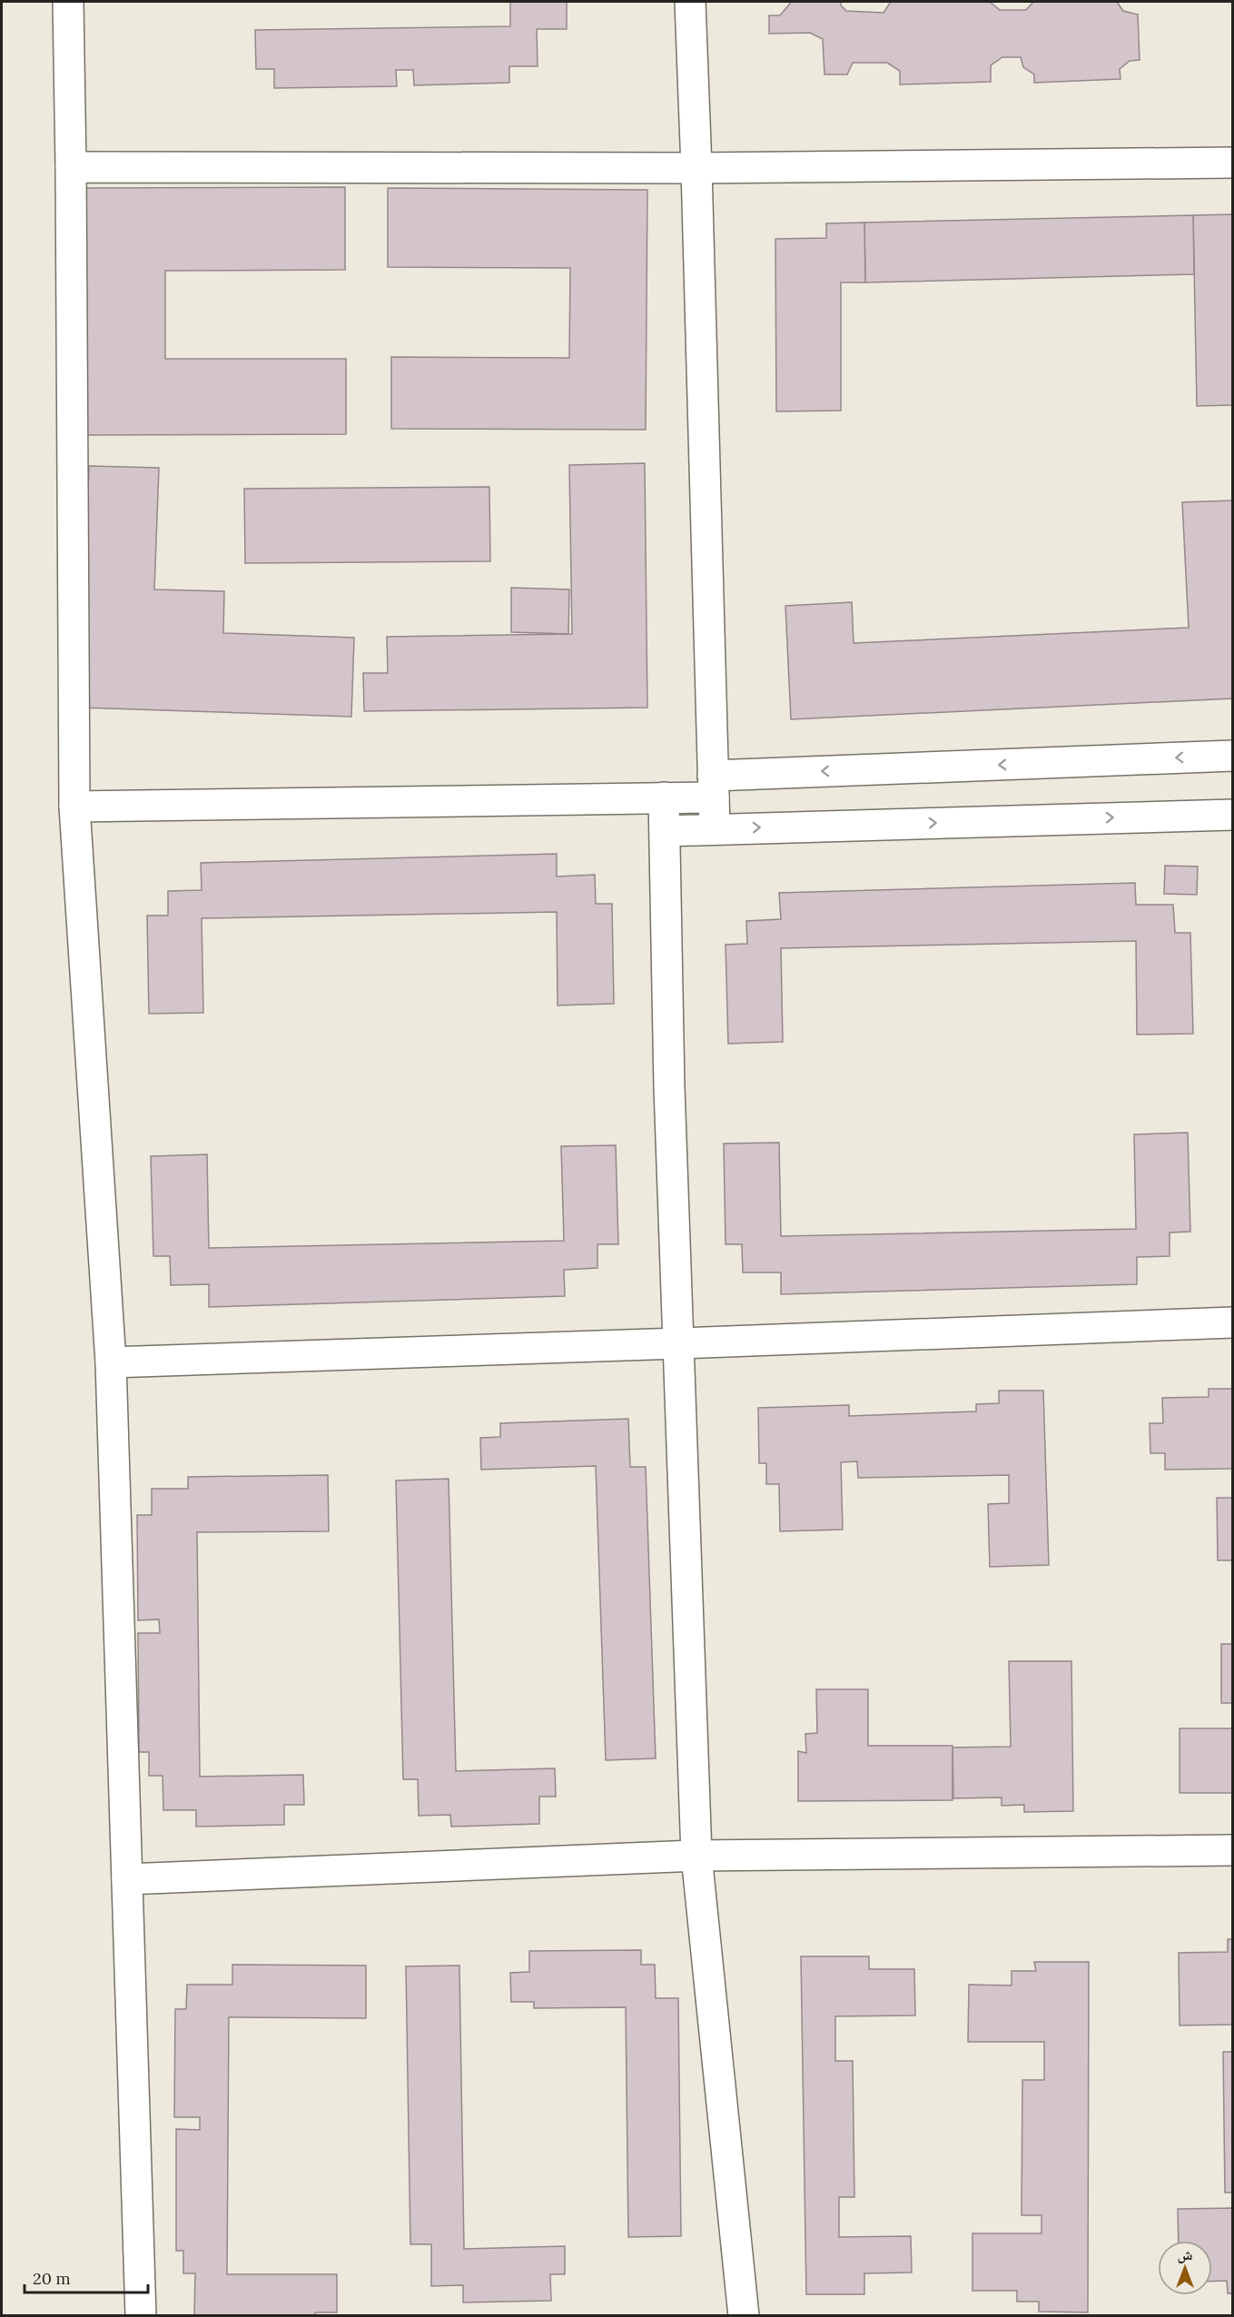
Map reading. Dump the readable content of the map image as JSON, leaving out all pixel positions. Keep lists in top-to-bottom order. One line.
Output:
{"scale_bar":"20 m","north":"top"}
